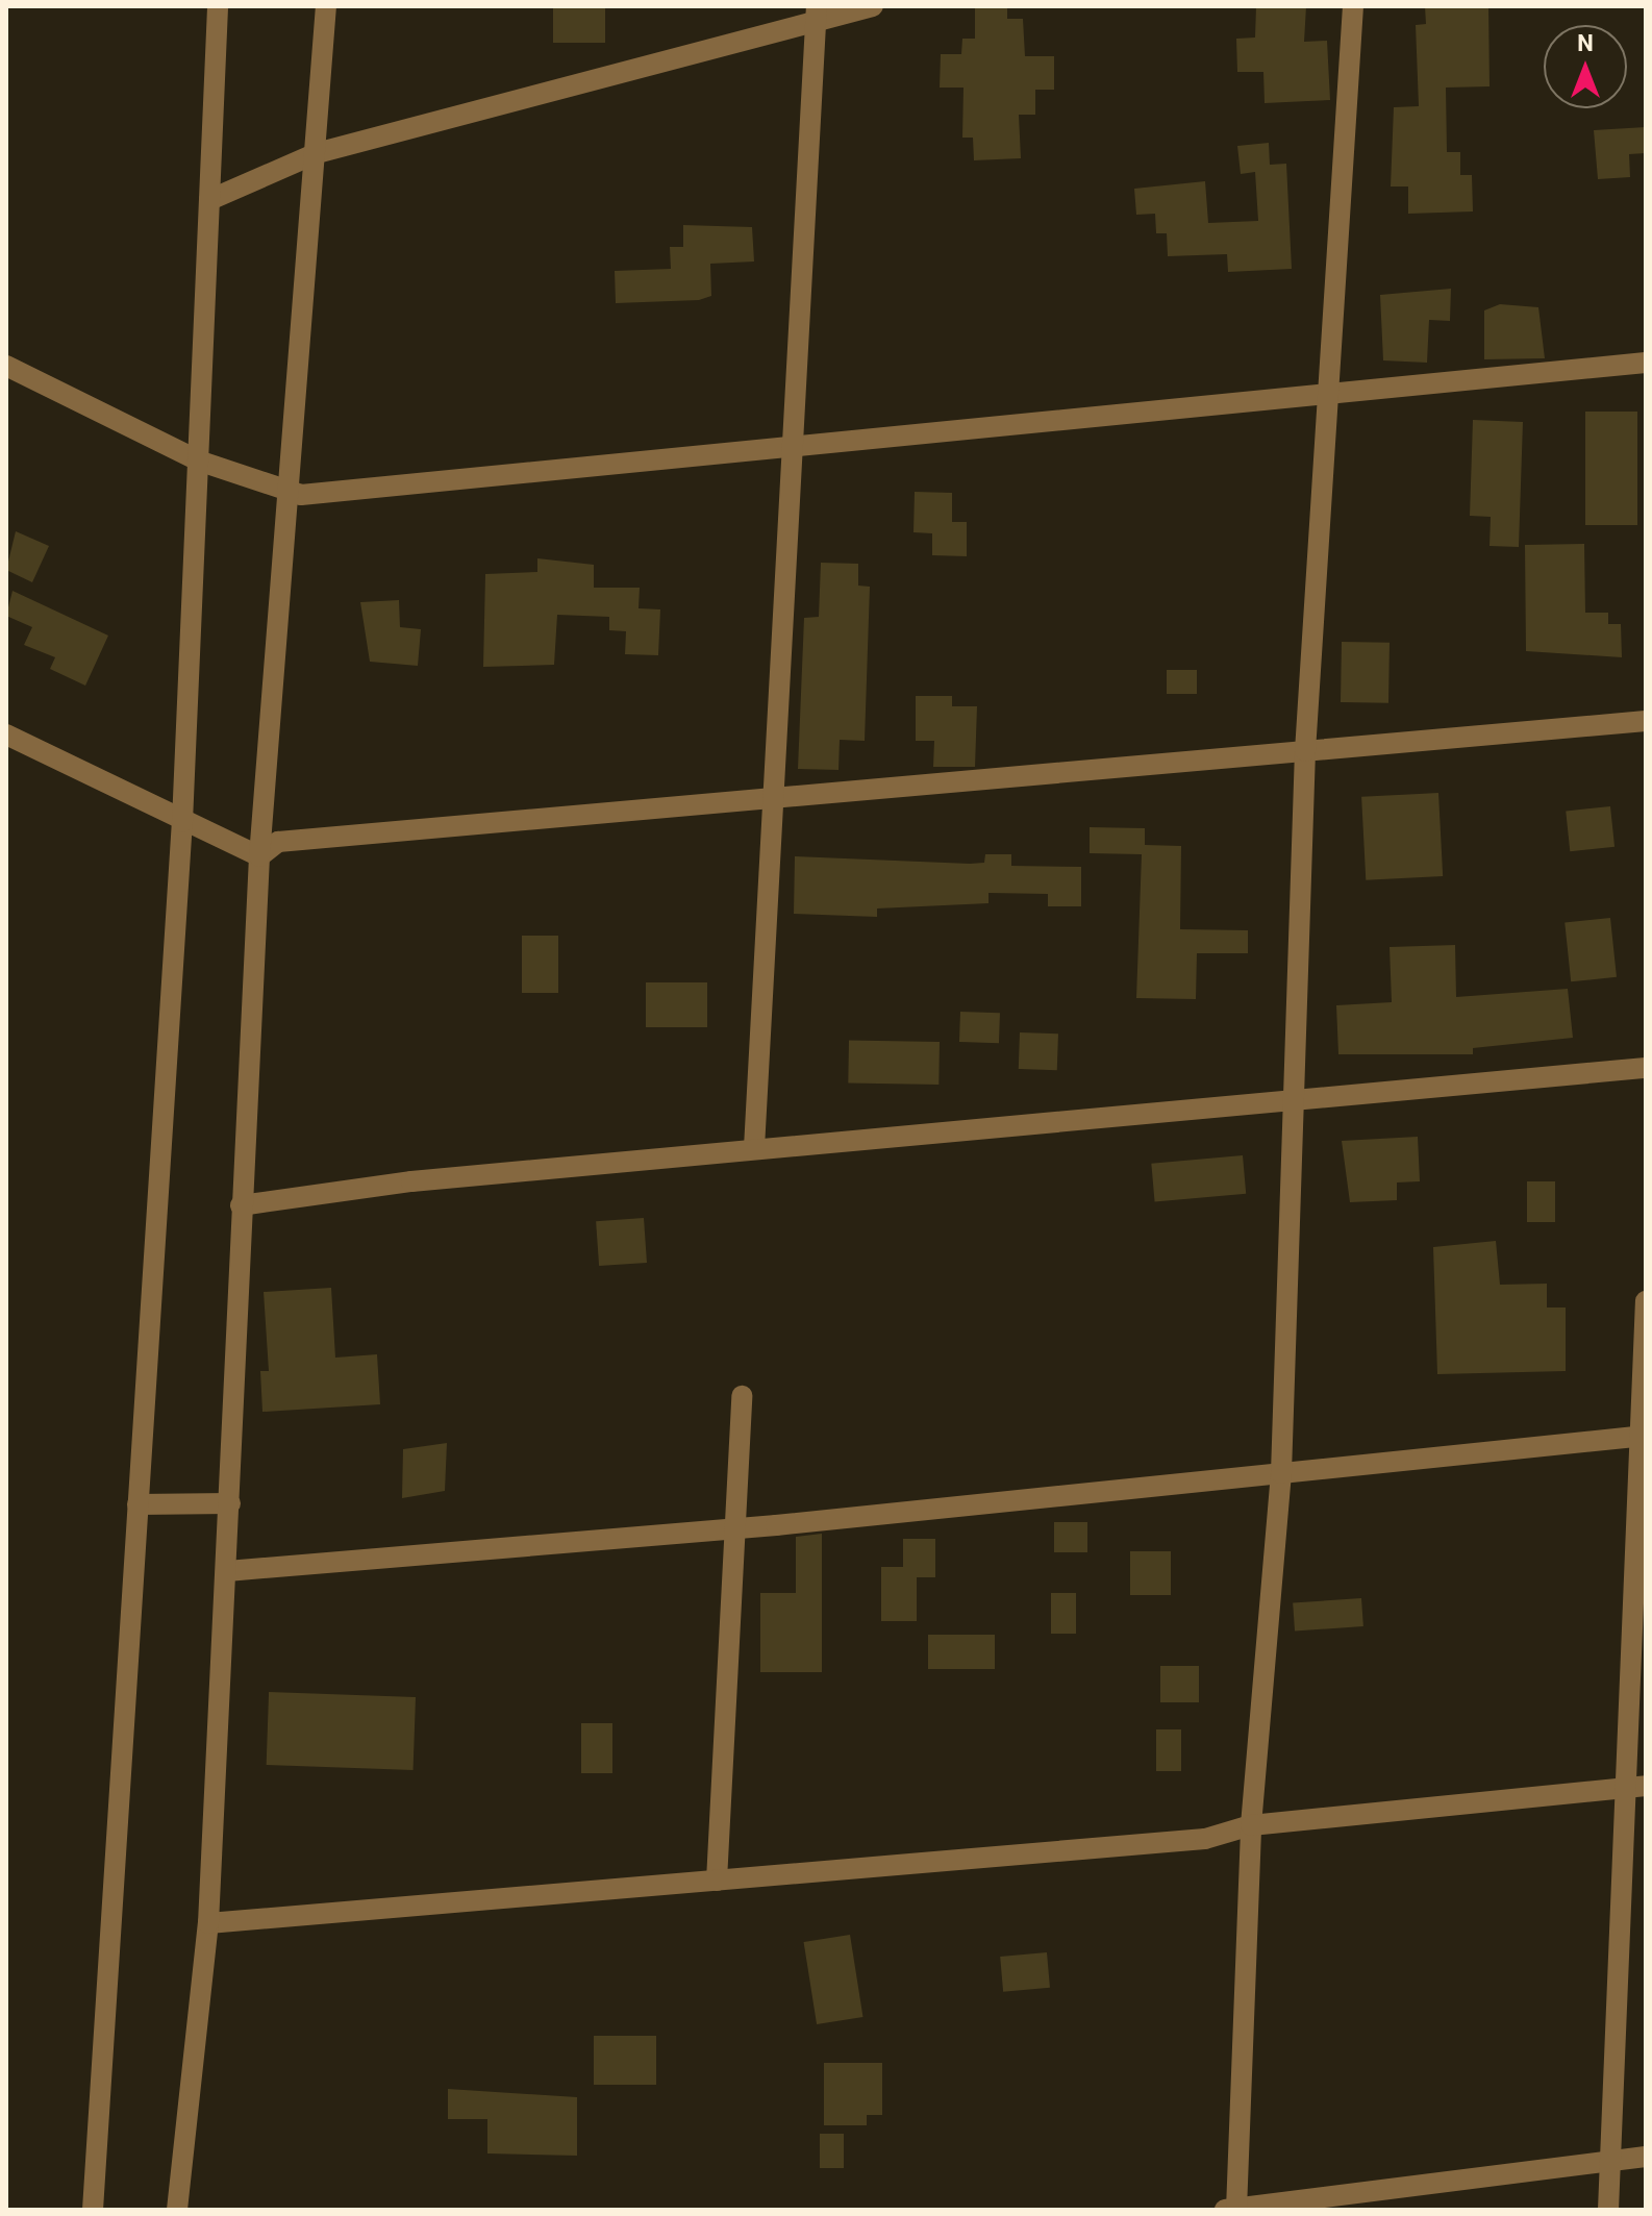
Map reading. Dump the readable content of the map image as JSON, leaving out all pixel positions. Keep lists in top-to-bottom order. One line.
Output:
{"north":"top"}
